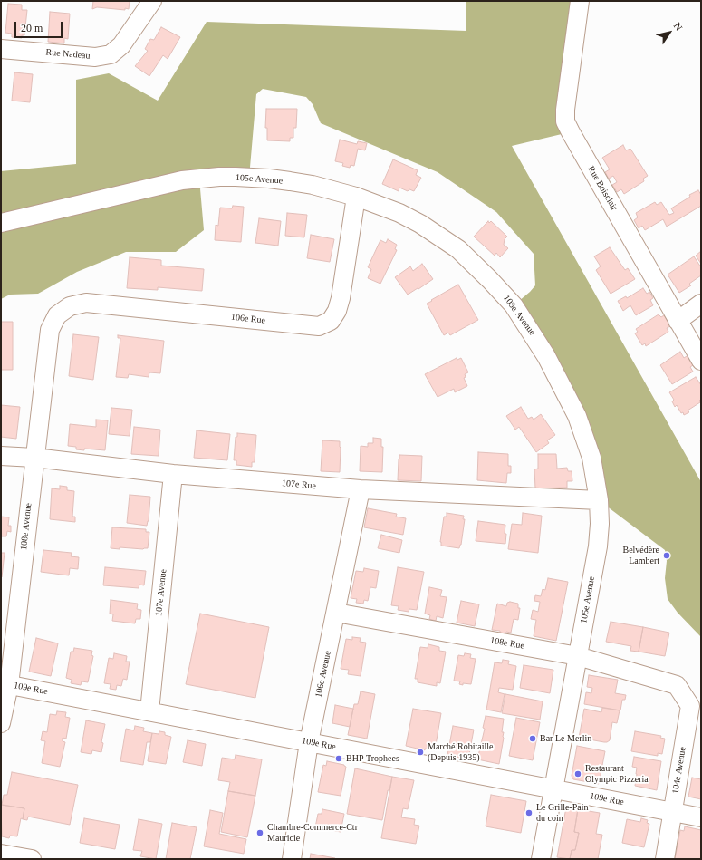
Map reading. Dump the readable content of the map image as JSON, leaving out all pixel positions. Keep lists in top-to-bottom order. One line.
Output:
{"streets":{"street":["Rue Nadeau","105e Avenue","Rue Boisclair","106e Rue","107e Rue","108e Avenue","107e Avenue","108e Rue","106e Avenue","109e Rue","104e Avenue"]},"crossings":[["105e Avenue","106e Rue"],["105e Avenue","107e Rue"],["105e Avenue","108e Rue"],["105e Avenue","109e Rue"],["106e Rue","108e Avenue"],["107e Rue","108e Avenue"],["107e Rue","107e Avenue"],["107e Rue","106e Avenue"],["108e Avenue","109e Rue"],["107e Avenue","109e Rue"],["108e Rue","106e Avenue"],["108e Rue","104e Avenue"],["106e Avenue","109e Rue"],["109e Rue","104e Avenue"]],"places":["Belvédère Lambert","Bar Le Merlin","Marché Robitaille (Depuis 1935)","BHP Trophees","Restaurant Olympic Pizzeria","Le Grille-Pain du coin","Chambre-Commerce-Ctr Mauricie"],"scale_bar":"20 m","north":"top right"}
